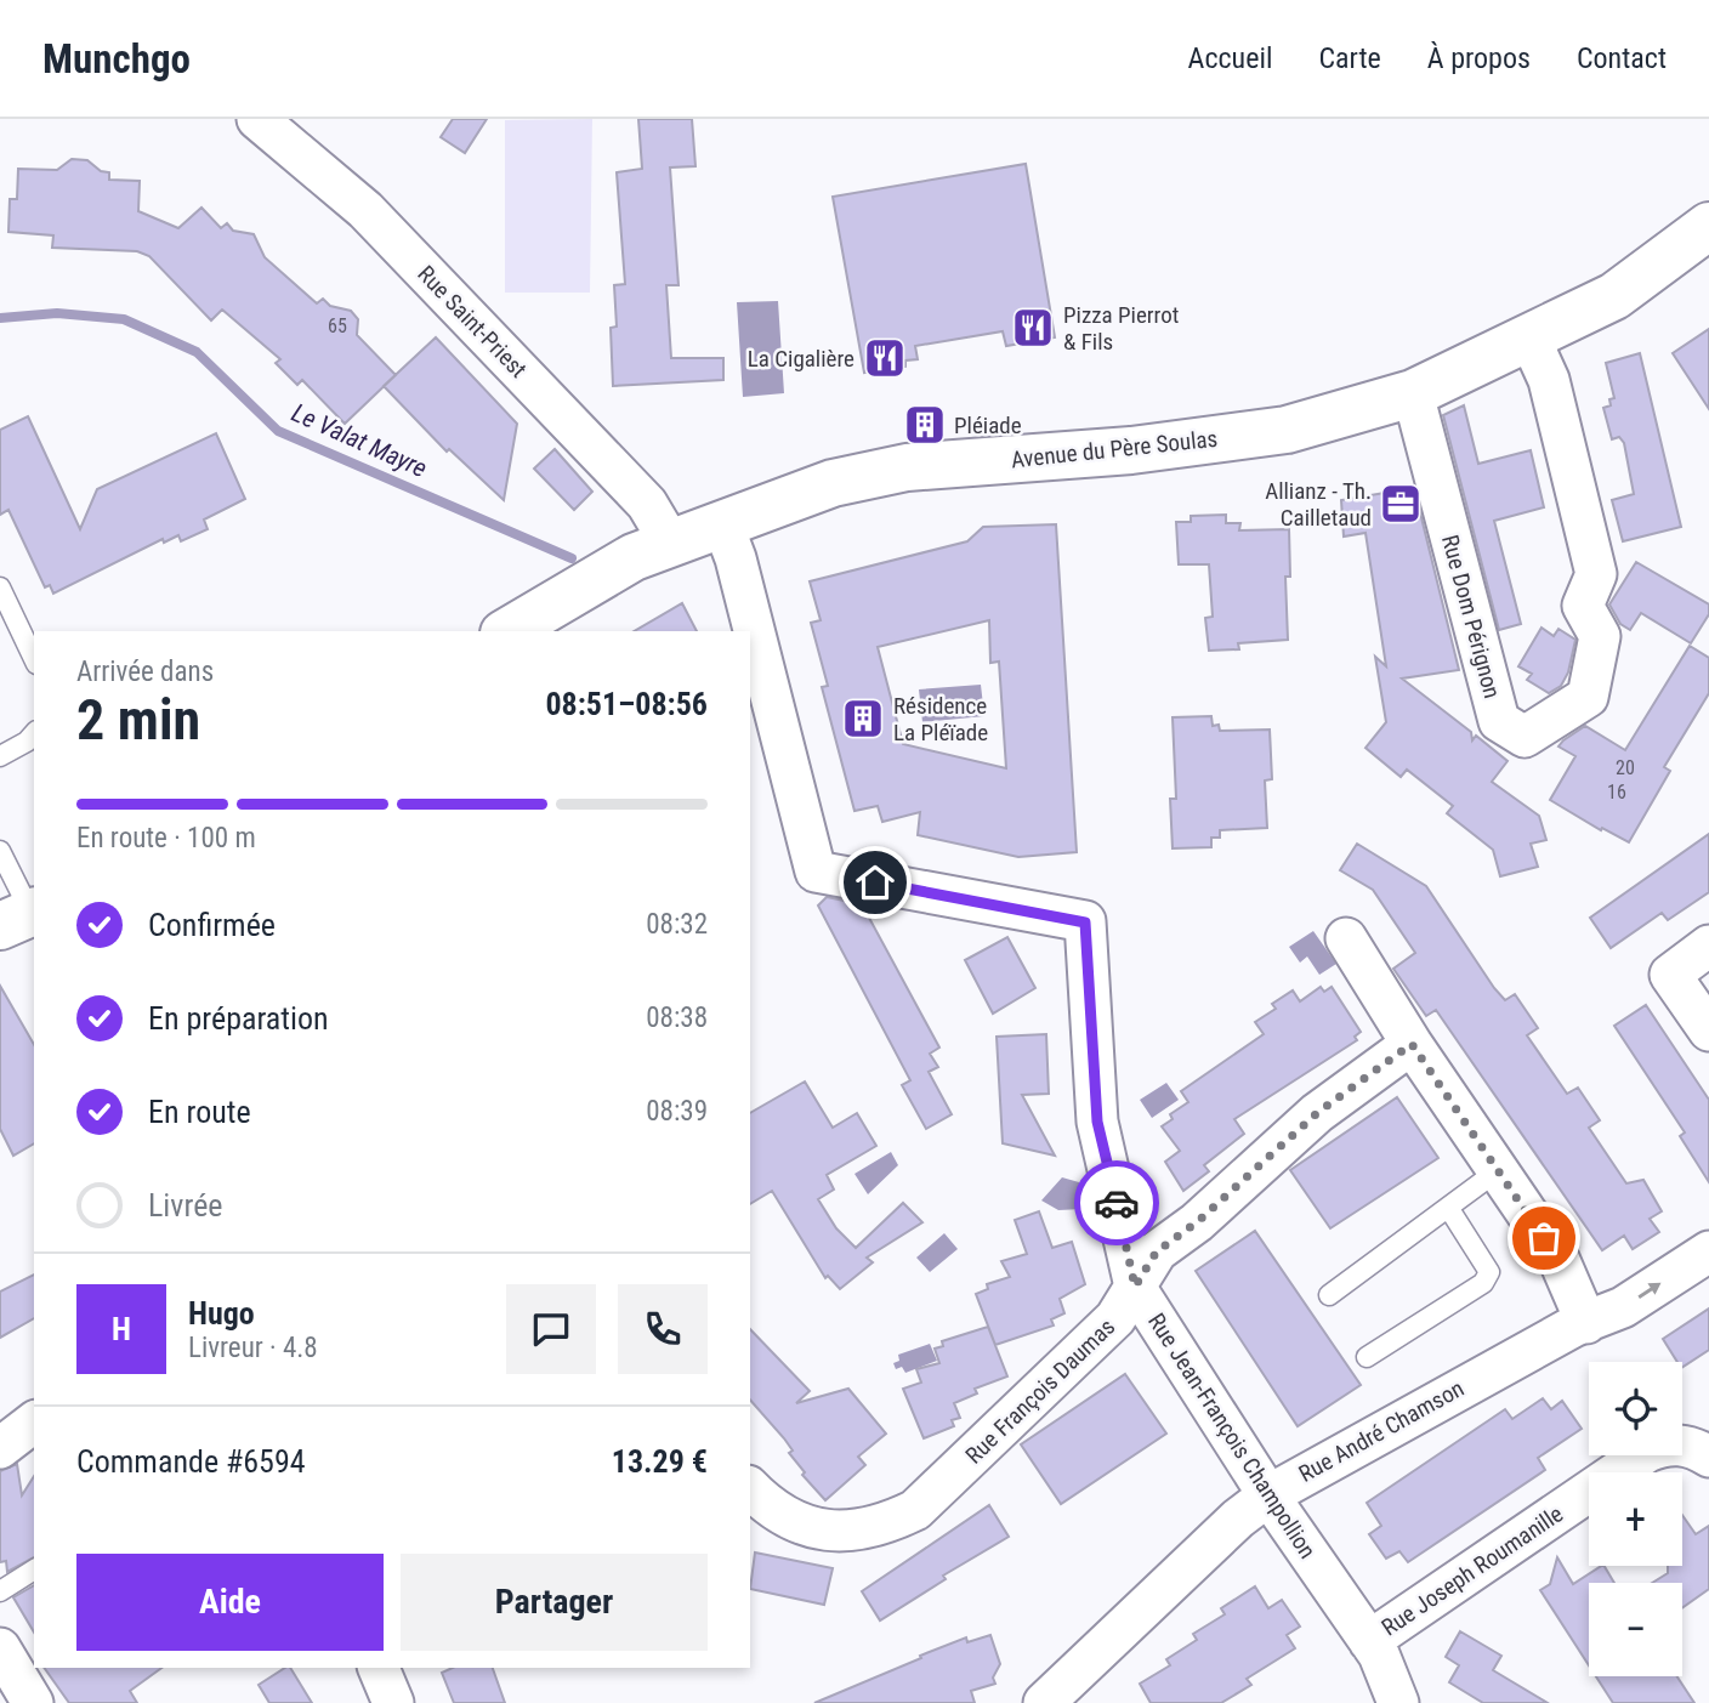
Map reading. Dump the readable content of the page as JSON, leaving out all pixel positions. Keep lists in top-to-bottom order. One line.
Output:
{"streets":{"main road":["Avenue du Père Soulas"],"street":["Rue Saint-Priest","Rue Dom Pérignon","Rue François Daumas","Rue André Chamson","Rue Jean-François Champollion","Rue Joseph Roumanille"]},"crossings":[["Rue Saint-Priest","Avenue du Père Soulas"],["Avenue du Père Soulas","Rue Dom Pérignon"],["Avenue du Père Soulas","Rue Jean-François Champollion"],["Rue François Daumas","Rue Jean-François Champollion"],["Rue André Chamson","Rue Jean-François Champollion"],["Rue Jean-François Champollion","Rue Joseph Roumanille"]],"water":["Le Valat Mayre"],"places":{"restaurant":["Pizza Pierrot & Fils","La Cigalière"],"building":["Pléiade","Résidence La Pléïade"],"office":["Allianz - Th. Cailletaud"]},"house_numbers":["65","20","16"],"page":{"header":"Munchgo","nav":["Accueil","Carte","À propos","Contact"],"heading":["2 min","Arrivée dans","08:51–08:56"],"panel":["Hugo","Livreur · 4.8","Commande #6594","13.29 €"],"bar":"En route · 100 m","list":[["Confirmée","08:32"],["En préparation","08:38"],["En route","08:39"],"Livrée"],"round":"H","map_buttons":["+","−"],"buttons":["Aide","Partager"]}}
